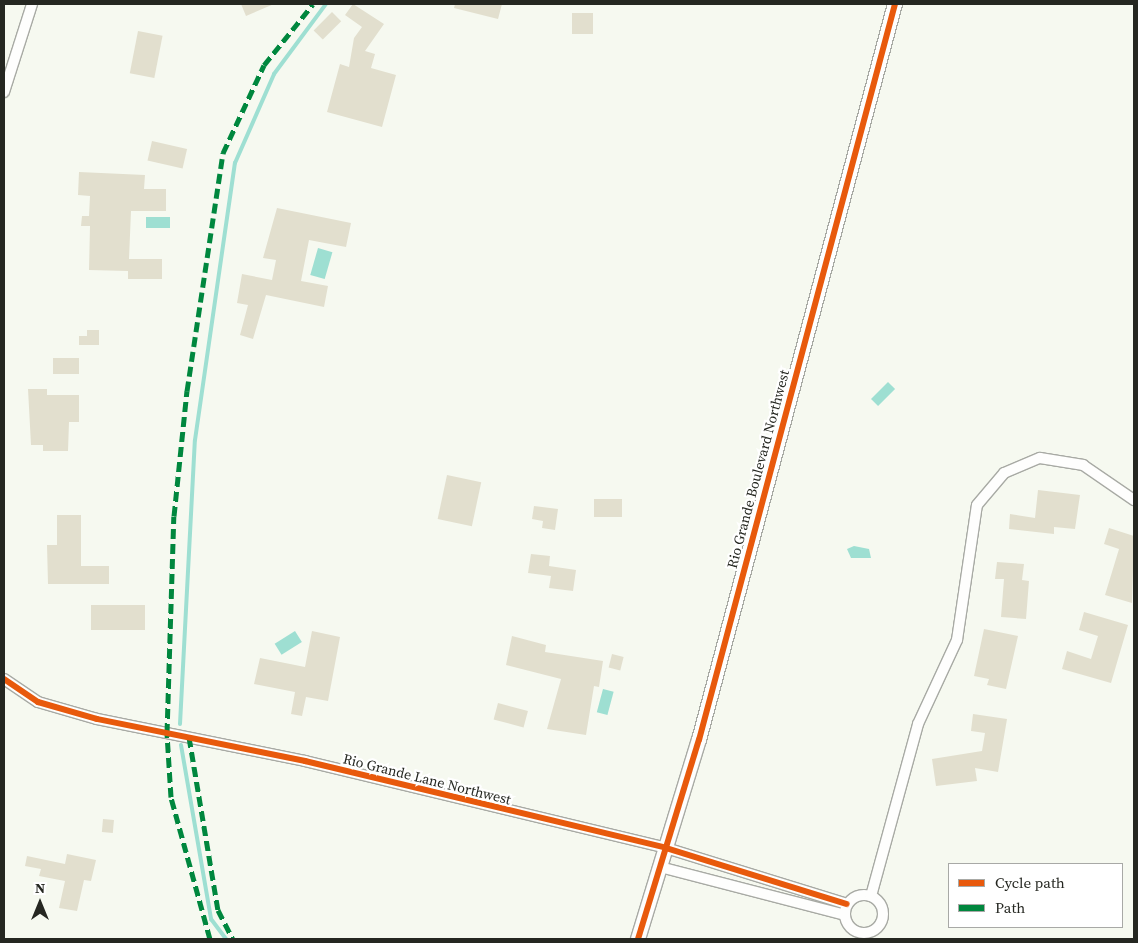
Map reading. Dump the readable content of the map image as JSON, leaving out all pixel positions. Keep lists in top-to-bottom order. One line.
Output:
{"streets":{"street":["Rio Grande Boulevard Northwest","Rio Grande Lane Northwest"]},"crossings":[["Rio Grande Boulevard Northwest","Rio Grande Lane Northwest"]],"legend":["Cycle path","Path"],"north":"top"}
